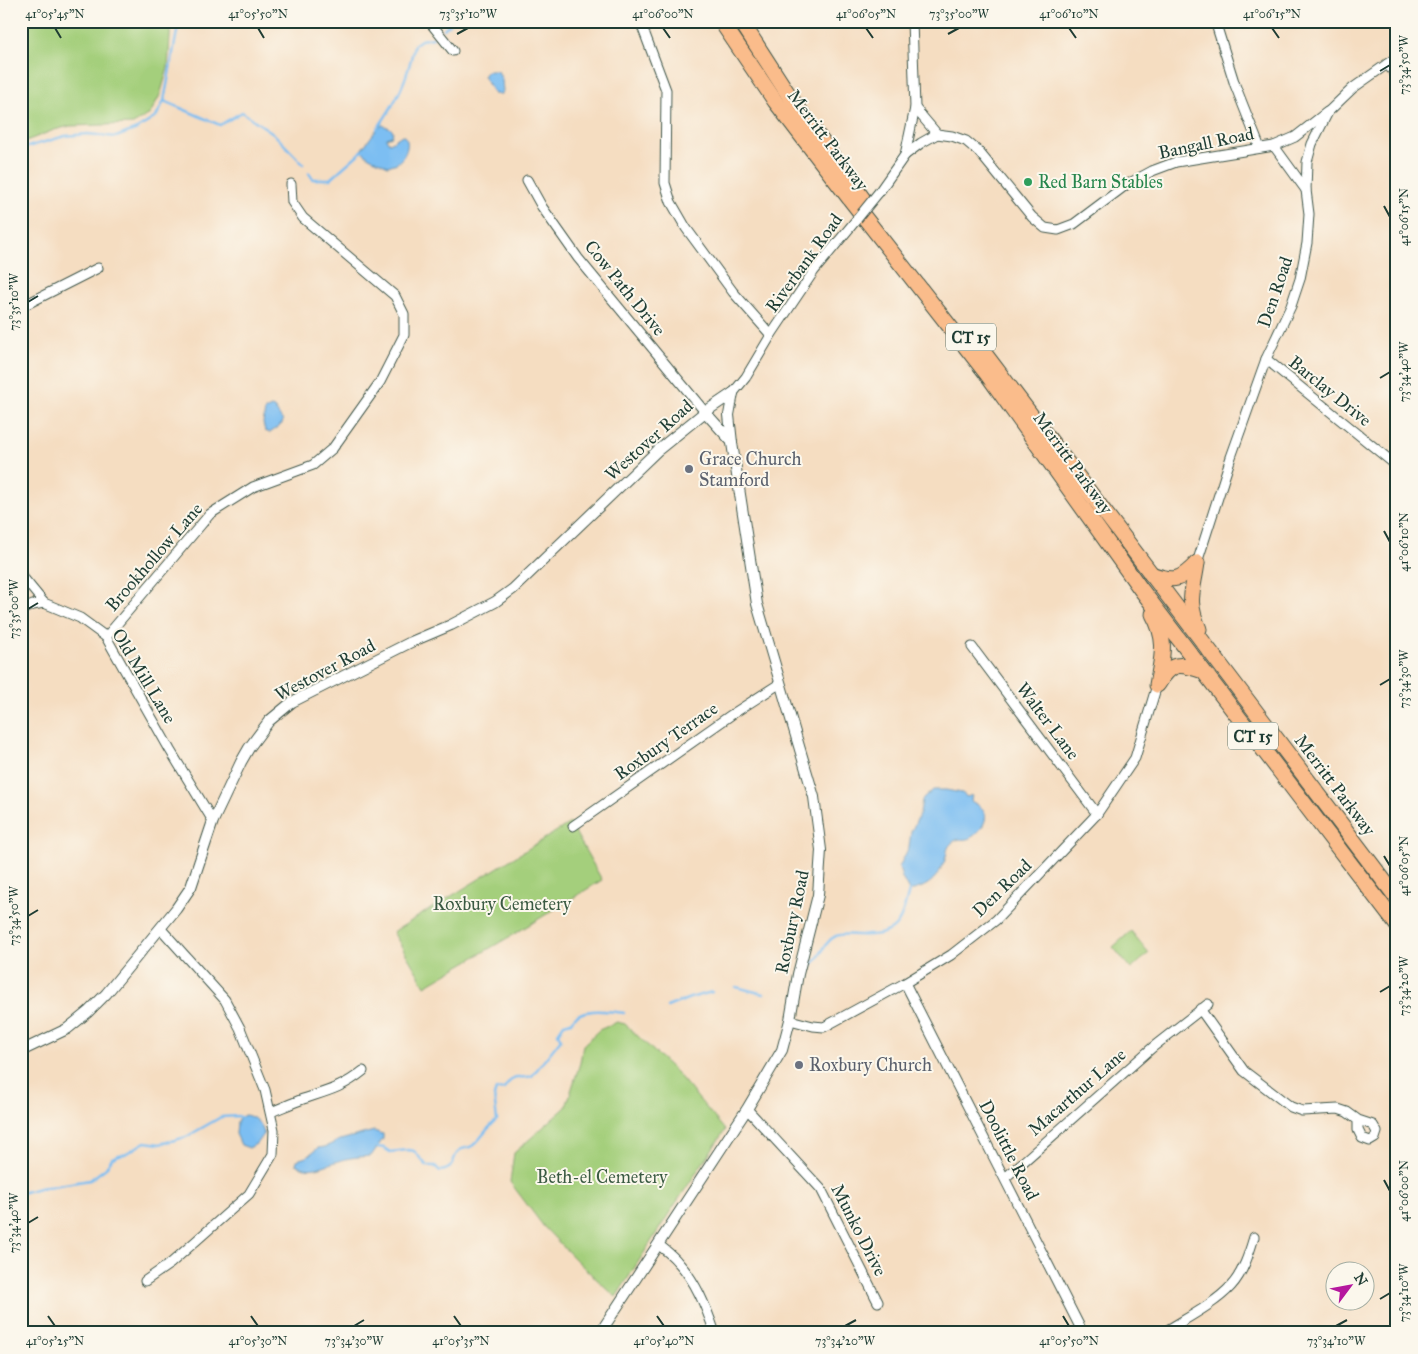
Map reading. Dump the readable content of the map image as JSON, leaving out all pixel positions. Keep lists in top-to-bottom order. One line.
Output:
{"streets":{"highway":["Merritt Parkway","CT 15"],"street":["Bangall Road","Riverbank Road","Cow Path Drive","Den Road","Barclay Drive","Westover Road","Brookhollow Lane","Old Mill Lane","Walter Lane","Roxbury Terrace","Roxbury Road","Macarthur Lane","Doolittle Road","Munko Drive"]},"crossings":[["Bangall Road","Riverbank Road"],["Bangall Road","Den Road"],["Riverbank Road","Westover Road"],["Riverbank Road","Roxbury Road"],["Cow Path Drive","Westover Road"],["Den Road","Barclay Drive"],["Den Road","Walter Lane"],["Den Road","Roxbury Road"],["Den Road","Doolittle Road"],["Westover Road","Old Mill Lane"],["Westover Road","Roxbury Road"],["Brookhollow Lane","Old Mill Lane"],["Roxbury Terrace","Roxbury Road"],["Roxbury Road","Munko Drive"],["Macarthur Lane","Doolittle Road"]],"parks":["Roxbury Cemetery","Beth-el Cemetery"],"places":["Red Barn Stables","Grace Church Stamford","Roxbury Church"],"north":"top right","coordinates":["41°05'45\"N","41°05'50\"N","73°35'10\"W","41°06'00\"N","41°06'05\"N","73°35'00\"W","41°06'10\"N","41°06'15\"N","73°34'50\"W","73°34'40\"W","73°34'30\"W","73°34'20\"W","73°34'10\"W","41°05'25\"N","41°05'30\"N","41°05'35\"N","41°05'40\"N"]}
